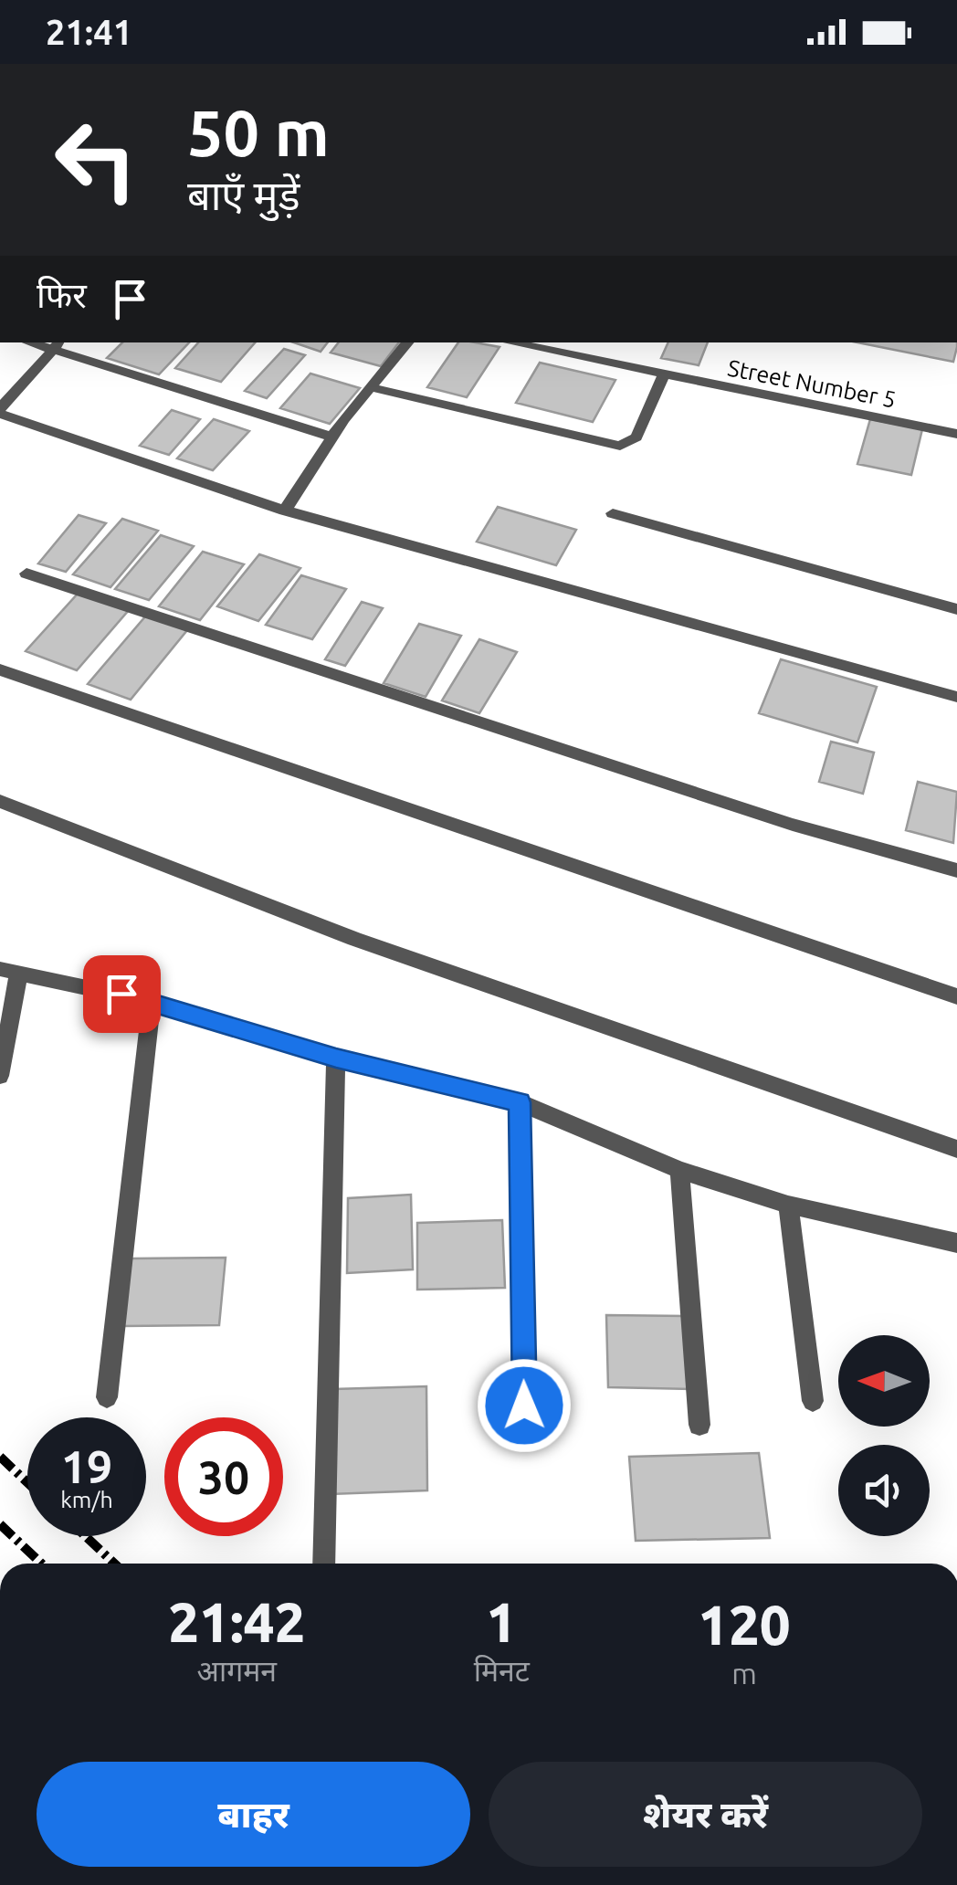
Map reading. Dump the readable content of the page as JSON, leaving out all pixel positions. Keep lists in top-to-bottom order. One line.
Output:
{"streets":{"street":["Street Number 5"]},"north":"left","page":{"status":"21:41","turn":["50 m","बाएँ मुड़ें"],"then":"फिर","speed":"19 km/h","limit":"30","eta":["21:42","आगमन","1","मिनट","120","m"],"buttons":["बाहर","शेयर करें"]}}
